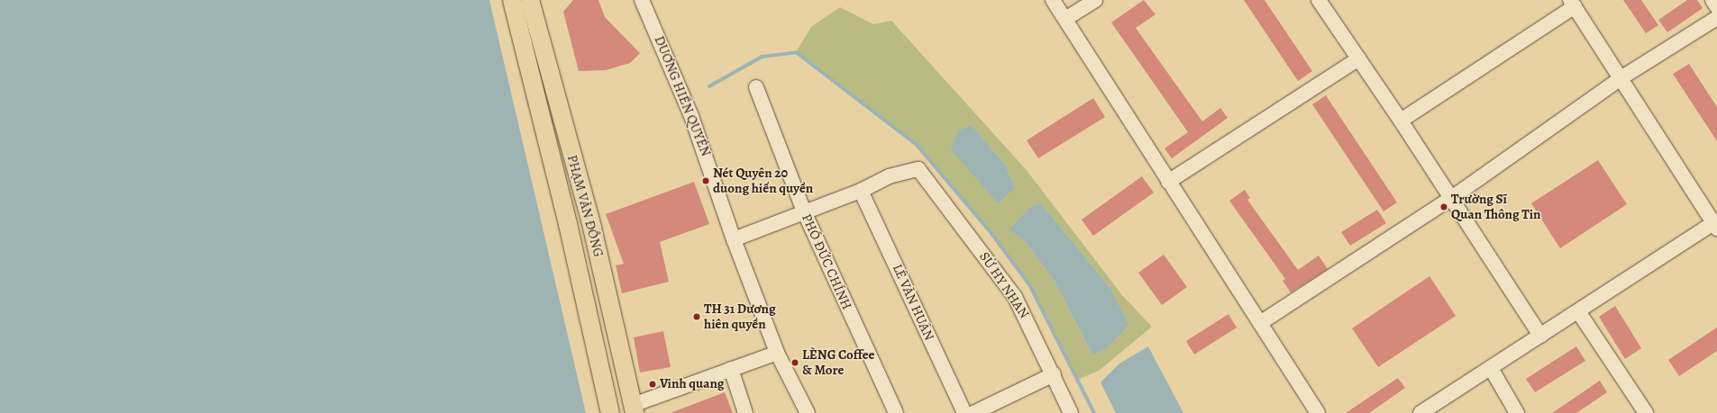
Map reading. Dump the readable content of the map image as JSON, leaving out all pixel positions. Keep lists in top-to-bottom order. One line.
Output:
{"streets":{"main road":["PHẠM VĂN ĐỒNG"],"street":["DUƠNG HIẾN QUYỀN","PHÓ ĐỨC CHÍNH","SỬ HY NHAN","LÊ VĂN HUÂN"]},"crossings":[["SỬ HY NHAN","LÊ VĂN HUÂN"]],"places":["Nét Quyên 20 duong hiến quyền","Trường Sĩ Quan Thông Tin","TH 31 Dương hiên quyền","LÈNG Coffee & More","Vinh quang"]}
